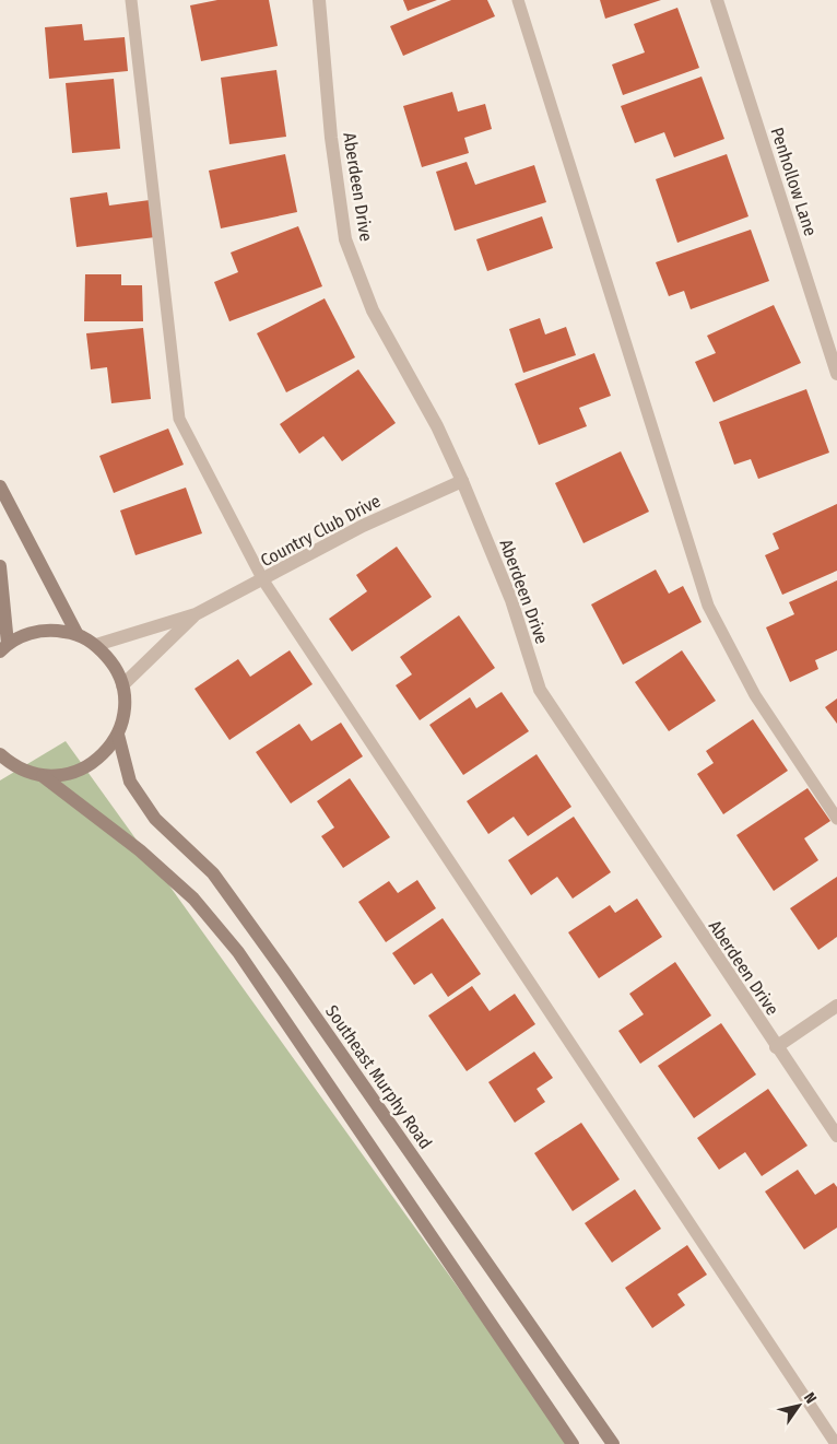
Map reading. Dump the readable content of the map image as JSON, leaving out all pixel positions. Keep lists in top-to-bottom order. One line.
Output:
{"streets":{"main road":["Southeast Murphy Road"],"street":["Penhollow Lane","Aberdeen Drive","Country Club Drive"]},"crossings":[["Aberdeen Drive","Country Club Drive"]],"north":"top right"}
